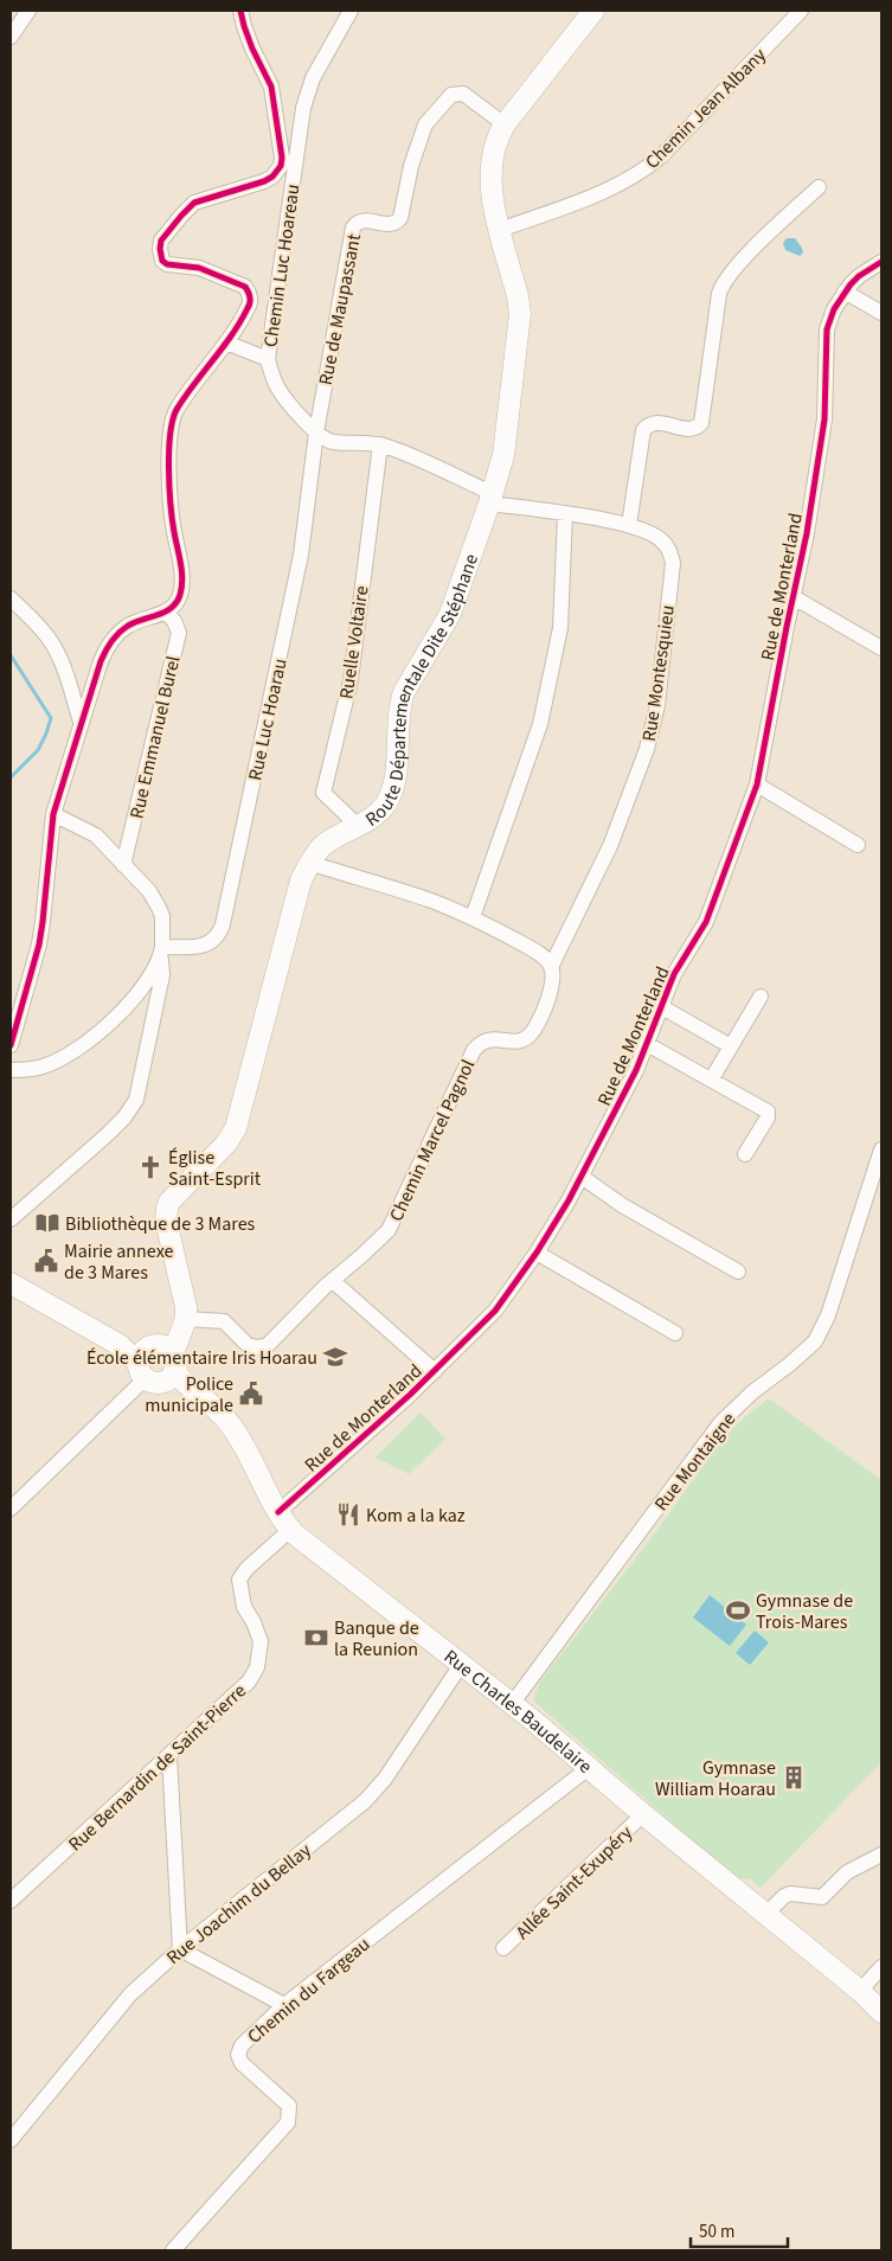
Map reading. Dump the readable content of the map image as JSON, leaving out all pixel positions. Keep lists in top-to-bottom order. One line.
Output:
{"streets":{"main road":["Route Départementale Dite Stéphane","Rue Charles Baudelaire"],"street":["Chemin Jean Albany","Chemin Luc Hoareau","Rue de Maupassant","Rue de Monterland","Ruelle Voltaire","Rue Montesquieu","Rue Luc Hoarau","Rue Emmanuel Burel","Chemin Marcel Pagnol","Rue Montaigne","Rue Bernardin de Saint-Pierre","Allée Saint-Exupéry","Rue Joachim du Bellay","Chemin du Fargeau"]},"crossings":[["Chemin Jean Albany","Route Départementale Dite Stéphane"],["Chemin Luc Hoareau","Rue de Maupassant"],["Chemin Luc Hoareau","Ruelle Voltaire"],["Chemin Luc Hoareau","Rue Montesquieu"],["Chemin Luc Hoareau","Route Départementale Dite Stéphane"],["Chemin Luc Hoareau","Rue Luc Hoarau"],["Rue de Maupassant","Route Départementale Dite Stéphane"],["Rue de Maupassant","Rue Luc Hoarau"],["Rue de Monterland","Rue Charles Baudelaire"],["Ruelle Voltaire","Route Départementale Dite Stéphane"],["Rue Montesquieu","Route Départementale Dite Stéphane"],["Rue Montesquieu","Chemin Marcel Pagnol"],["Route Départementale Dite Stéphane","Chemin Marcel Pagnol"],["Route Départementale Dite Stéphane","Rue Charles Baudelaire"],["Chemin Marcel Pagnol","Rue Charles Baudelaire"],["Rue Montaigne","Rue Charles Baudelaire"],["Rue Charles Baudelaire","Rue Bernardin de Saint-Pierre"],["Rue Charles Baudelaire","Allée Saint-Exupéry"],["Rue Charles Baudelaire","Rue Joachim du Bellay"],["Rue Charles Baudelaire","Chemin du Fargeau"]],"places":{"church":["Église Saint-Esprit"],"library":["Bibliothèque de 3 Mares"],"public building":["Mairie annexe de 3 Mares","Police municipale"],"school or university":["École élémentaire Iris Hoarau"],"restaurant":["Kom a la kaz"],"sports":["Gymnase de Trois-Mares"],"bank":["Banque de la Reunion"],"building":["Gymnase William Hoarau"]},"scale_bar":"50 m"}
